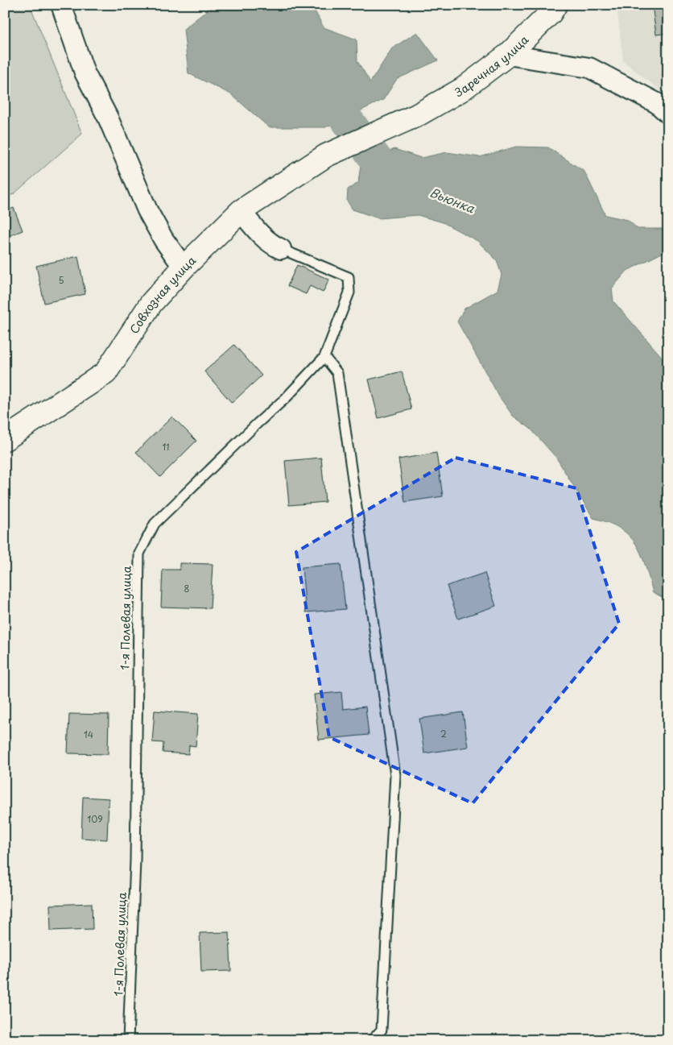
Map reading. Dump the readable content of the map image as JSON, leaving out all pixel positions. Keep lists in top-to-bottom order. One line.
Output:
{"streets":{"street":["Заречная улица","Совхозная улица"],"lane":["1-я Полевая улица"]},"crossings":[["Заречная улица","Совхозная улица"]],"water":["Вьюнка"],"house_numbers":["5","11","8","2","14","109"]}
